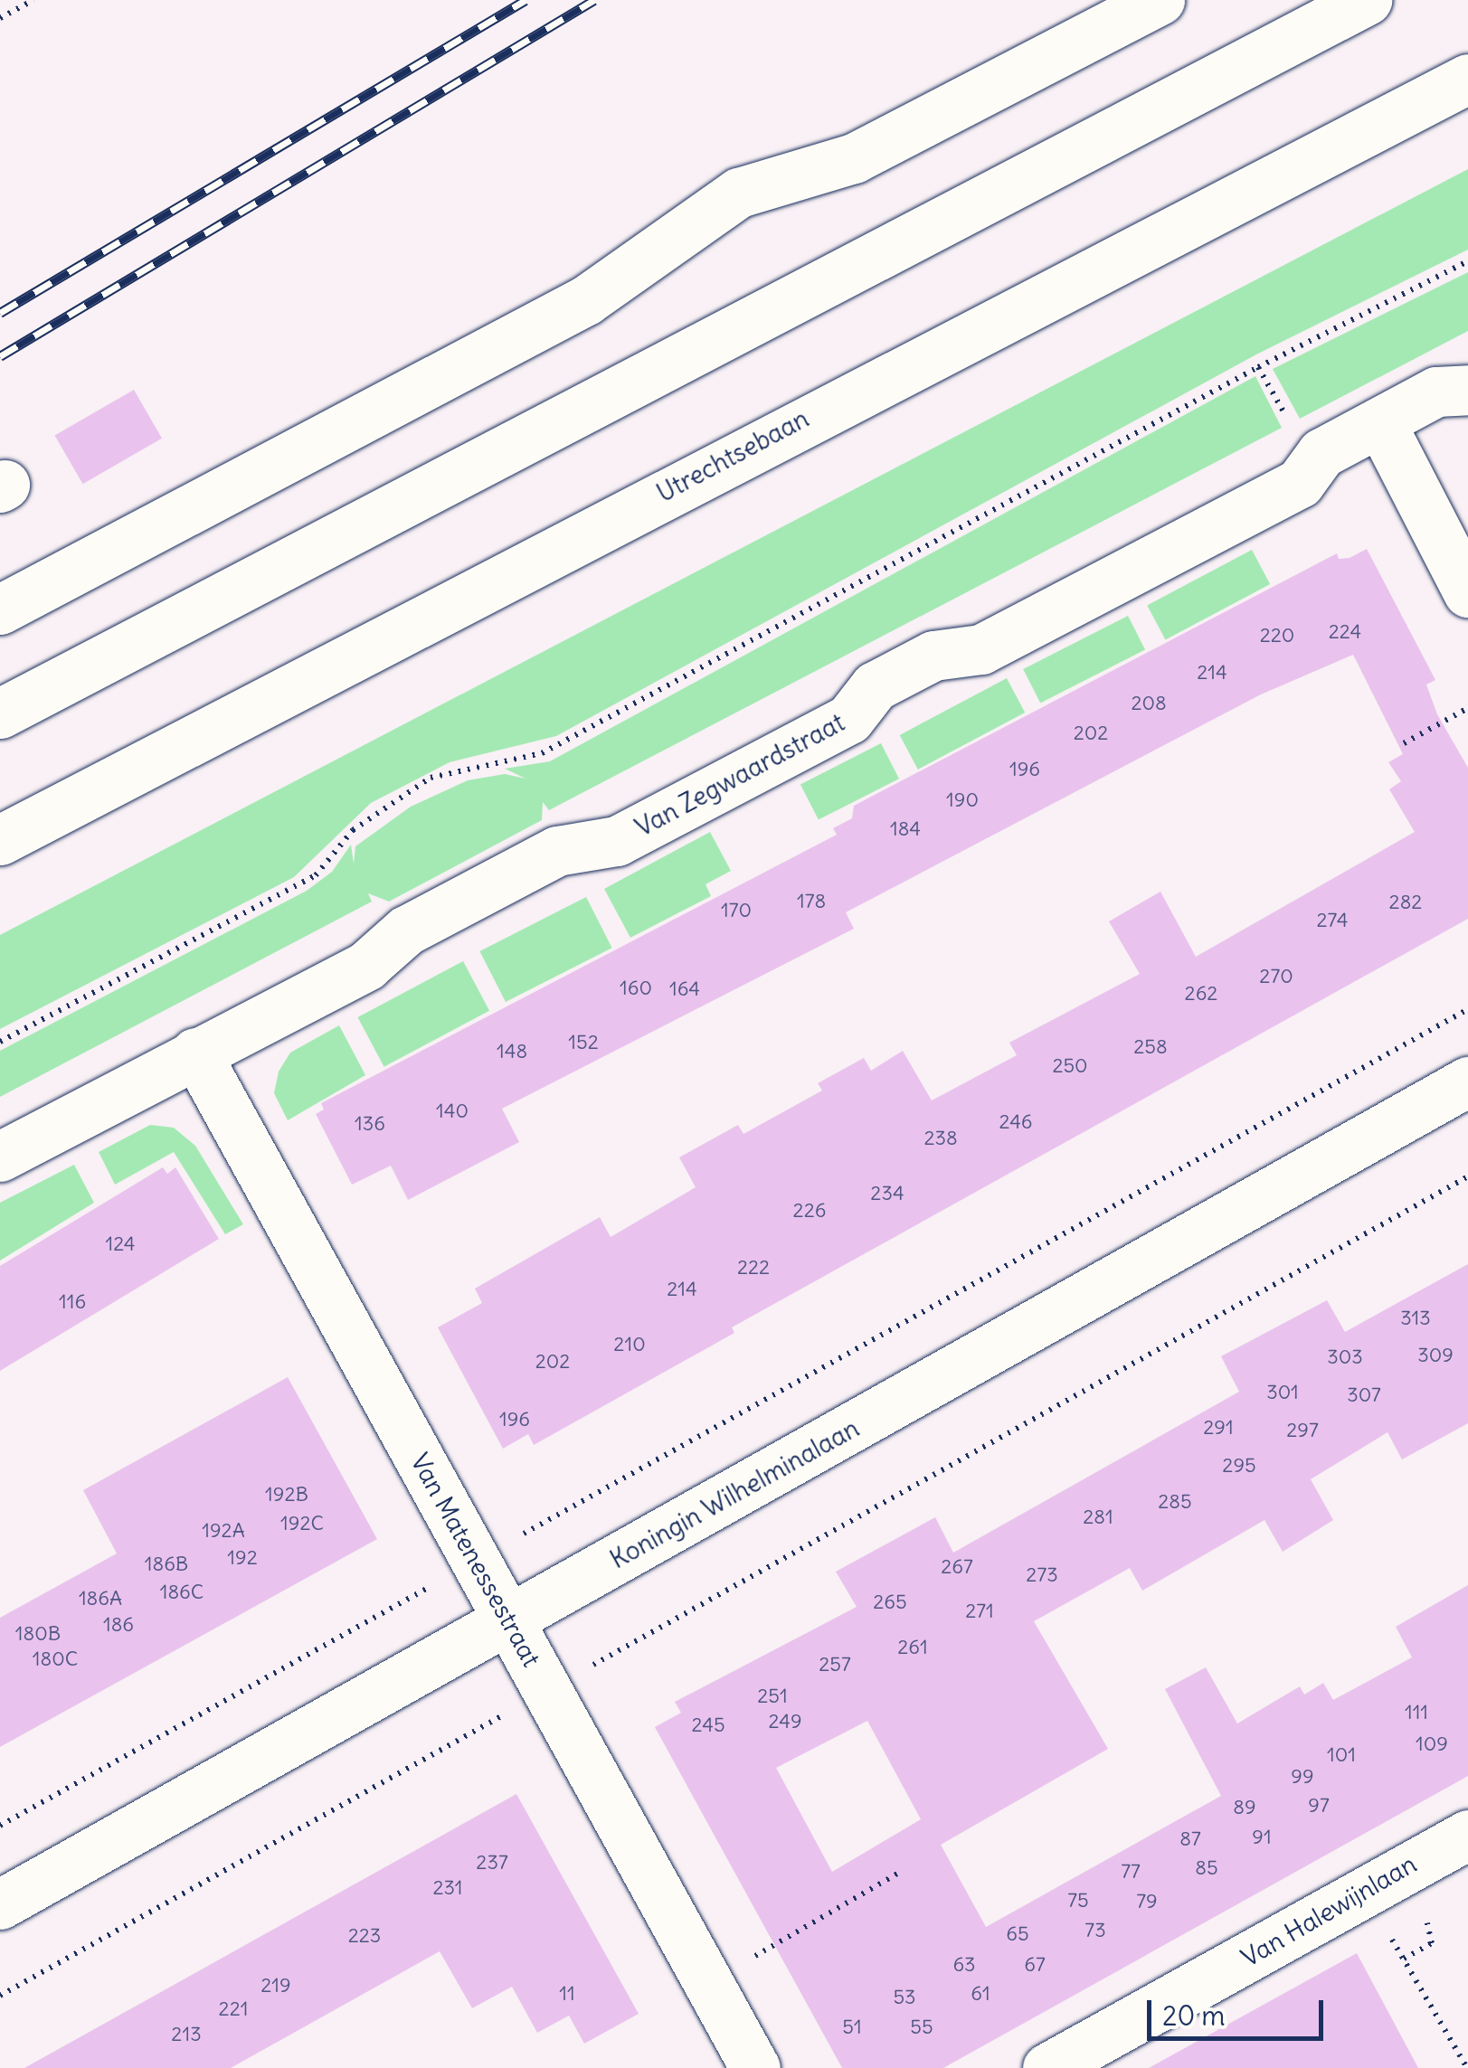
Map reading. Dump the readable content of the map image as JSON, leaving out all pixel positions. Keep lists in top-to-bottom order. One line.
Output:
{"streets":{"main road":["Utrechtsebaan","Van Zegwaardstraat","Koningin Wilhelminalaan","Van Matenessestraat","Van Halewijnlaan"]},"crossings":[["Van Zegwaardstraat","Van Matenessestraat"],["Koningin Wilhelminalaan","Van Matenessestraat"]],"house_numbers":["224","220","214","208","202","196","190","184","178","282","170","274","270","160","164","262","152","258","148","250","140","246","136","238","234","226","124","222","214","116","313","210","309","303","202","301","307","196","291","297","295","192B","285","281","192C","192A","192","186B","267","273","186C","186A","265","271","186","180B","261","180C","257","251","111","249","245","109","101","99","97","89","91","87","237","85","77","231","75","79","73","65","223","63","67","219","11","61","53","221","51","55","213"],"scale_bar":"20 m"}
